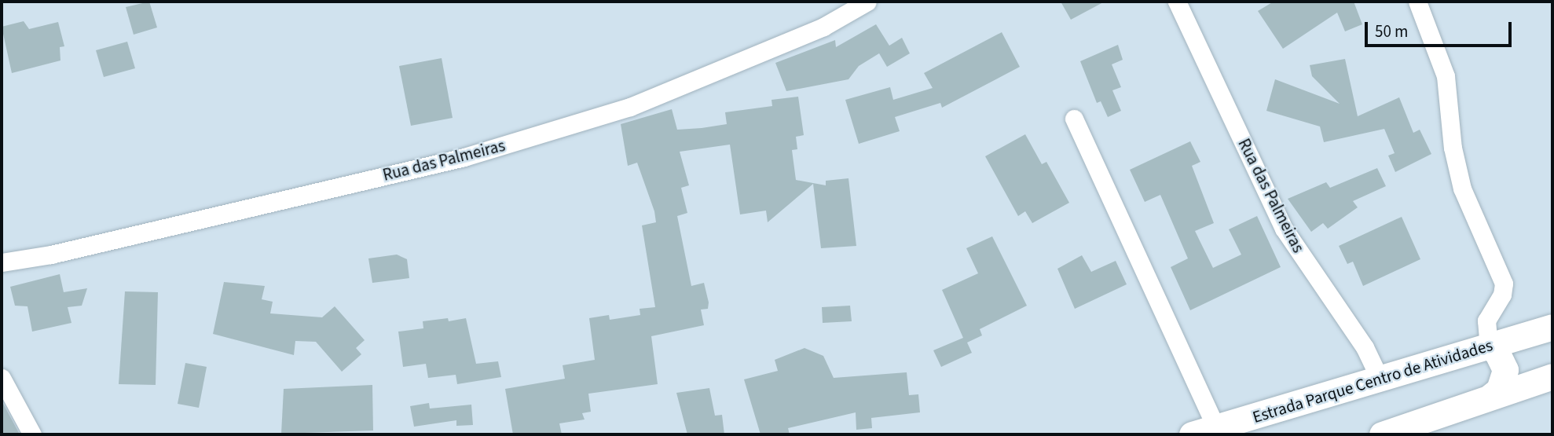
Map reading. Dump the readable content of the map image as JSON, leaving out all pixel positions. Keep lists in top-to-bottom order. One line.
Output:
{"streets":{"main road":["Estrada Parque Centro de Atividades"],"street":["Rua das Palmeiras"]},"crossings":[["Rua das Palmeiras","Estrada Parque Centro de Atividades"]],"scale_bar":"50 m"}
